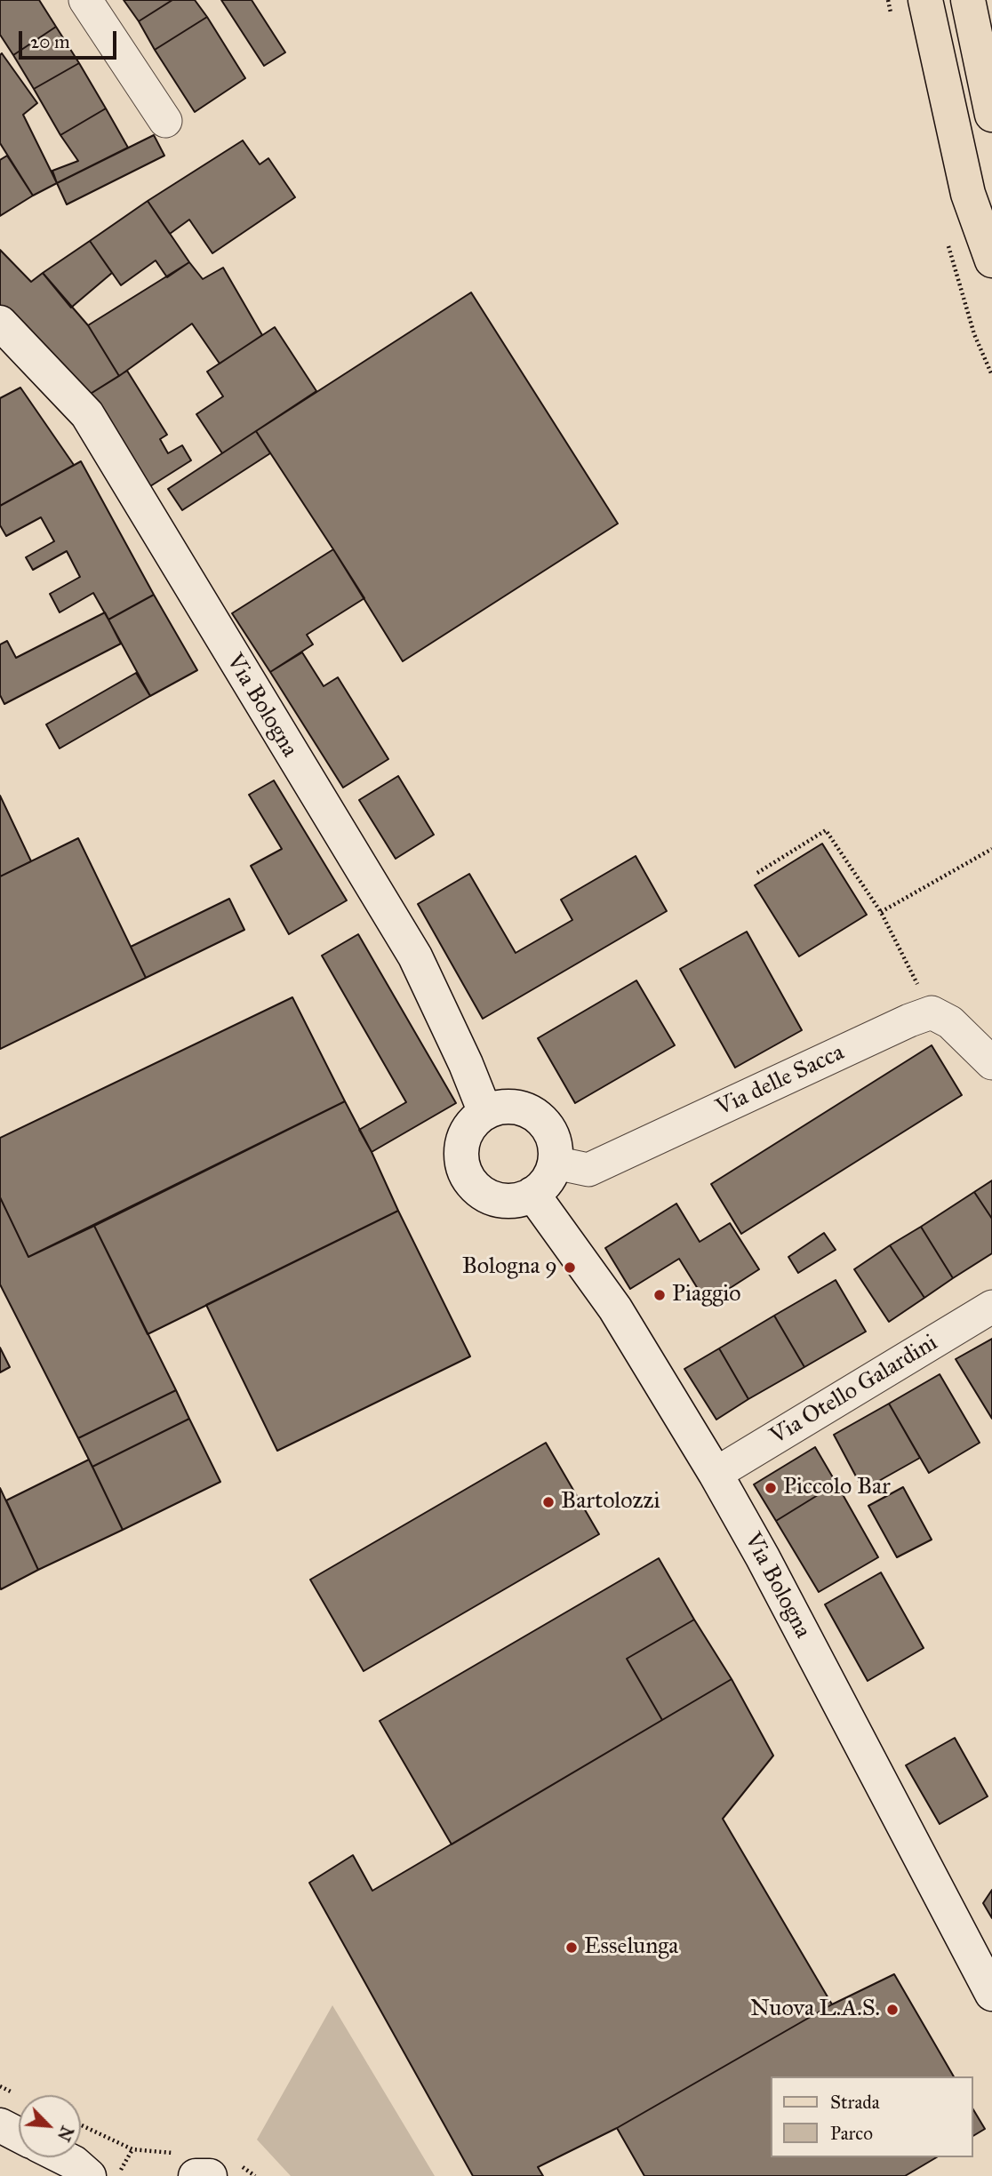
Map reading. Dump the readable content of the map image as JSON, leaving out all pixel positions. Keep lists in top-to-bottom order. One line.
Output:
{"streets":{"street":["Via Bologna","Via delle Sacca","Via Otello Galardini"]},"crossings":[["Via Bologna","Via delle Sacca"],["Via Bologna","Via Otello Galardini"]],"places":["Bologna 9","Piaggio","Piccolo Bar","Bartolozzi","Esselunga","Nuova L.A.S."],"legend":["Strada","Parco"],"scale_bar":"20 m","north":"bottom right"}
